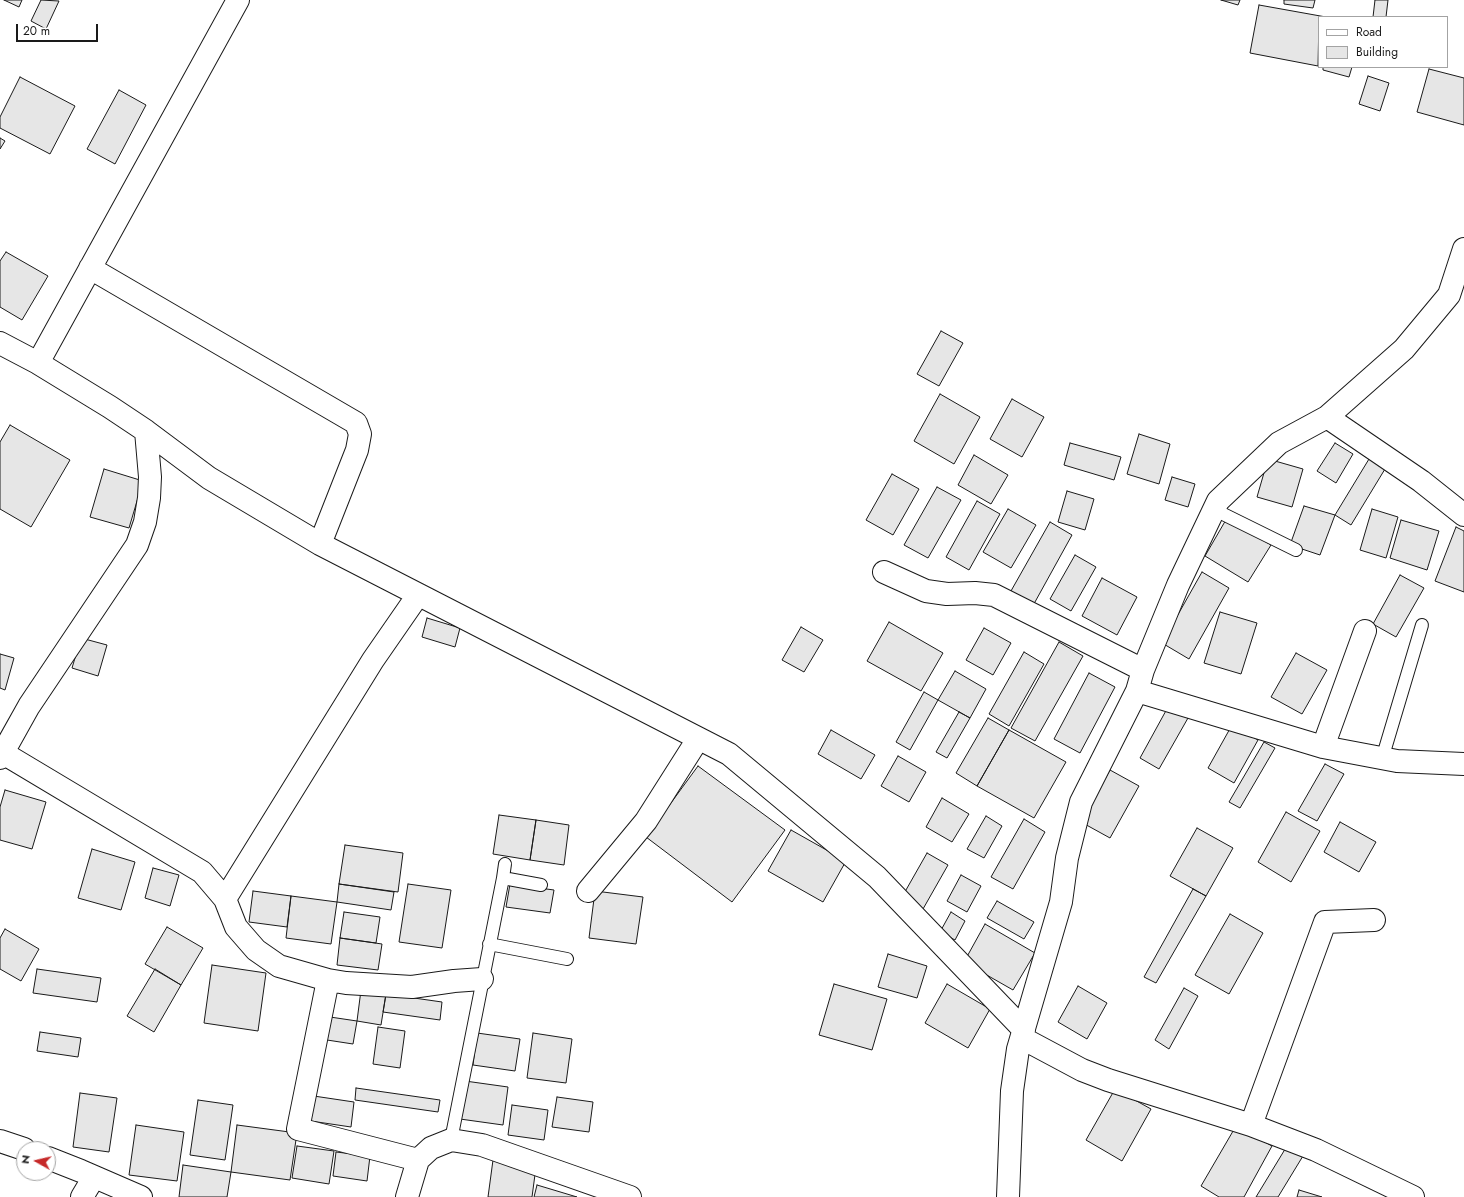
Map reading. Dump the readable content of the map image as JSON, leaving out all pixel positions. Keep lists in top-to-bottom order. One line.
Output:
{"legend":["Road","Building"],"scale_bar":"20 m","north":"left"}
